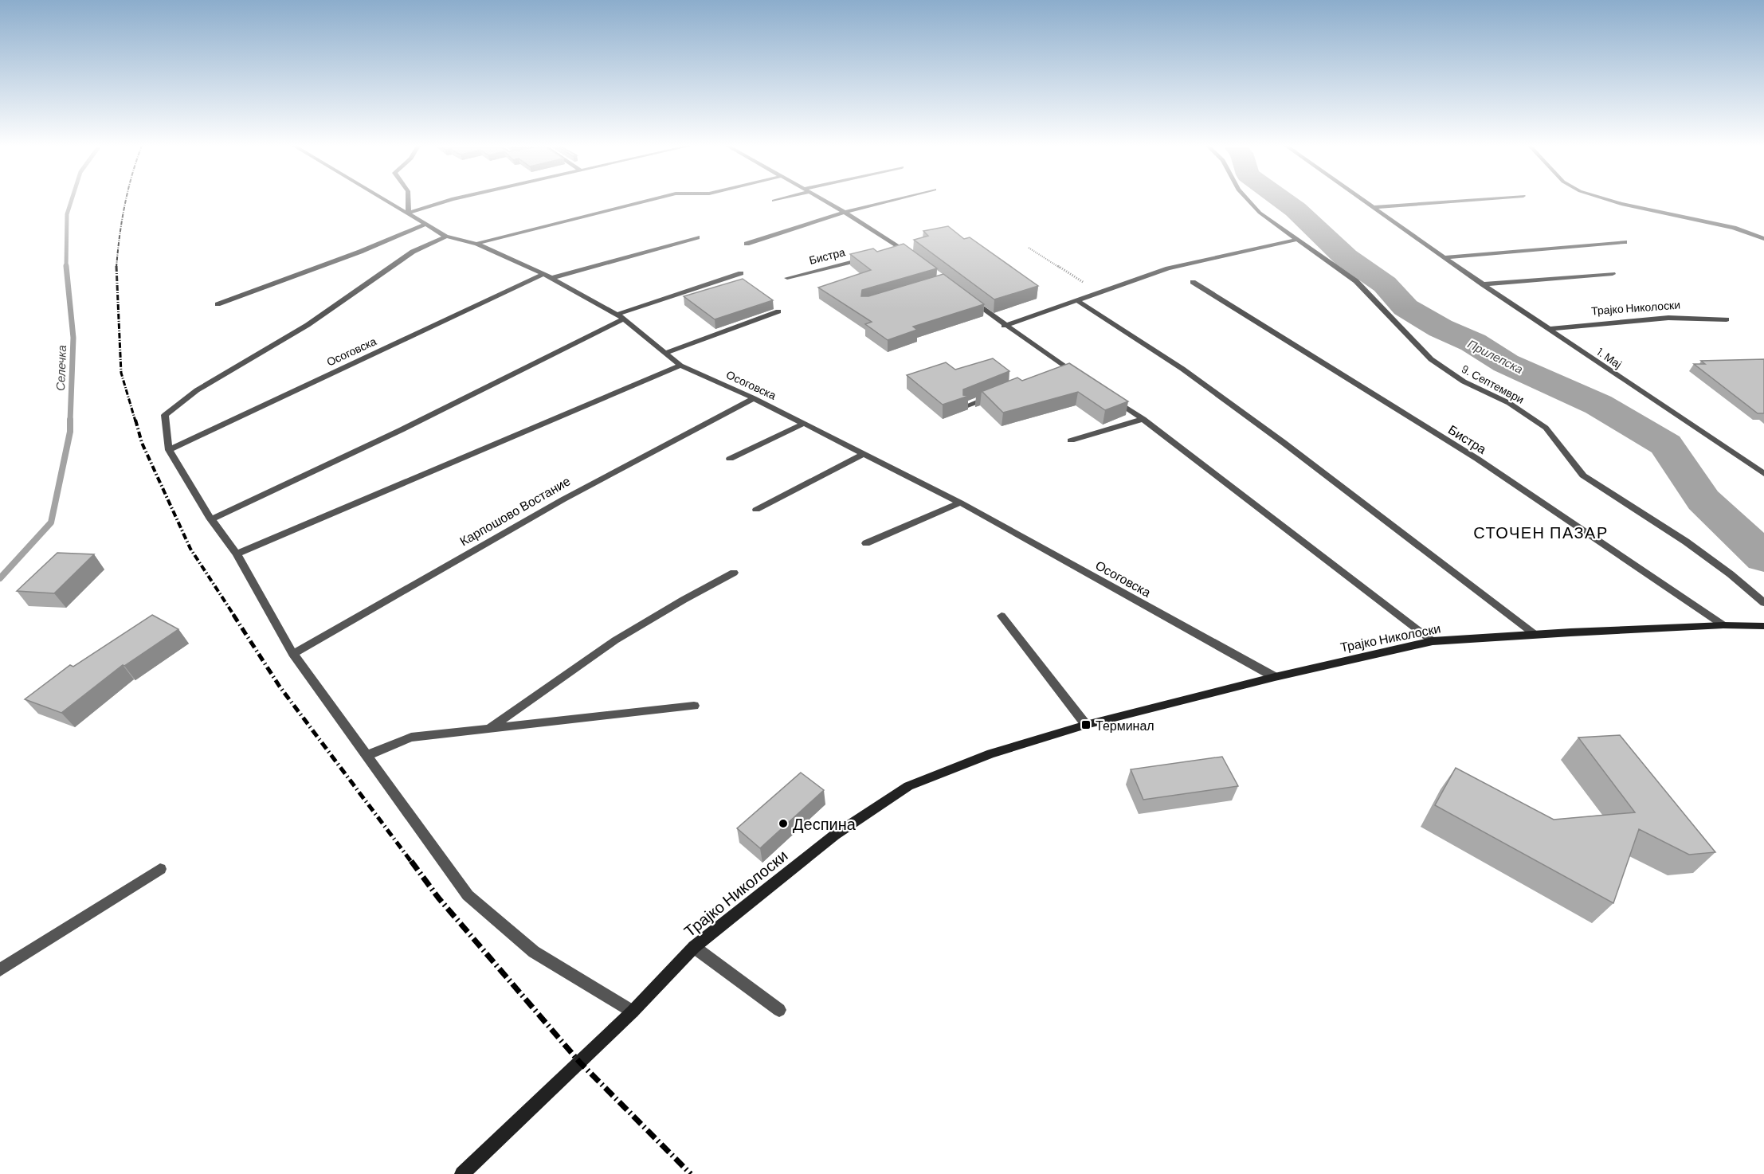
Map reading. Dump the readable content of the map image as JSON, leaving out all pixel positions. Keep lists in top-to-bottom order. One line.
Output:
{"streets":{"main road":["Трајко Николоски"],"street":["Бистра","Осоговска","1. Мај","9. Септември","Карпошово Востание"]},"crossings":[["Бистра","Трајко Николоски"],["Трајко Николоски","Осоговска"],["Трајко Николоски","1. Мај"],["Осоговска","Карпошово Востание"]],"districts":["СТОЧЕН ПАЗАР"],"water":["Прилепска","Селечка"],"places":{"transit":["Терминал"],"other":["Деспина"]}}
